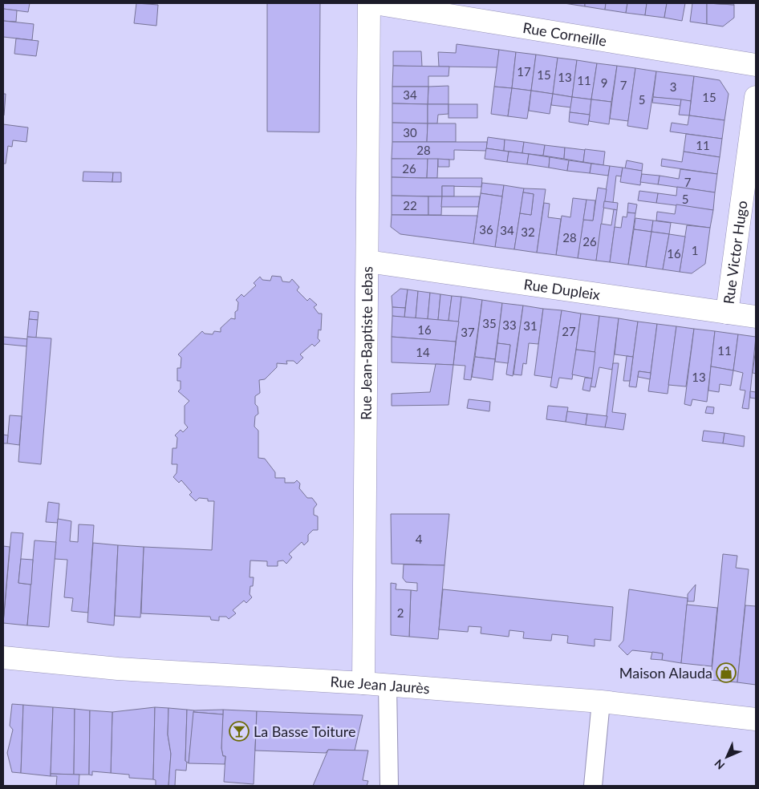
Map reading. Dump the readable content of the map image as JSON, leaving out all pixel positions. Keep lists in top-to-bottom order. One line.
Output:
{"streets":{"street":["Rue Corneille","Rue Victor Hugo","Rue Dupleix","Rue Jean-Baptiste Lebas","Rue Jean Jaurès"]},"crossings":[["Rue Victor Hugo","Rue Dupleix"],["Rue Dupleix","Rue Jean-Baptiste Lebas"],["Rue Jean-Baptiste Lebas","Rue Jean Jaurès"]],"places":{"shop":["Maison Alauda"],"bar":["La Basse Toiture"]},"house_numbers":["17","15","13","11","9","7","3","34","15","5","30","11","28","26","7","5","22","36","34","32","28","26","1","16","35","33","31","16","27","37","11","14","13","4","2"],"north":"bottom left"}
